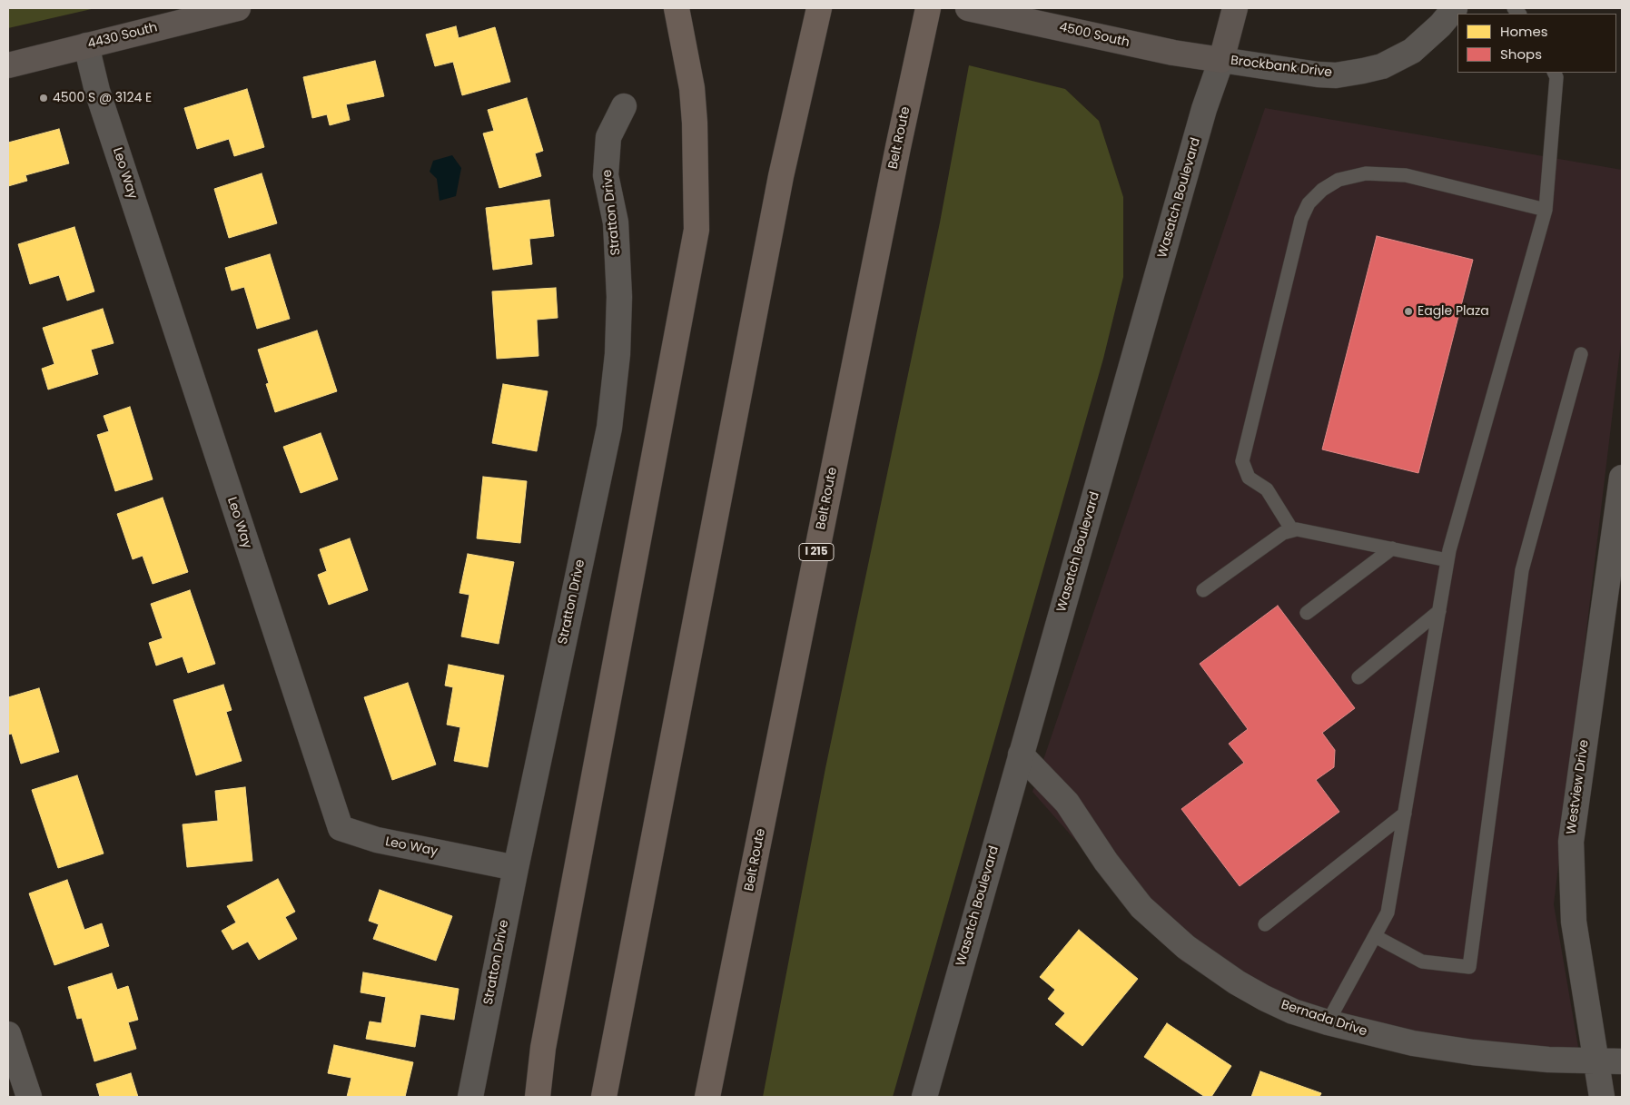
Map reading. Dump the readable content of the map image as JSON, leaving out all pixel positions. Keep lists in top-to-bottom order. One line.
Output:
{"streets":{"highway":["Belt Route","I 215"],"main road":["4500 South","4430 South","Wasatch Boulevard"],"street":["Brockbank Drive","Leo Way","Stratton Drive","Westview Drive","Bernada Drive"]},"crossings":[["4500 South","Brockbank Drive"],["4500 South","Wasatch Boulevard"],["4430 South","Leo Way"],["Brockbank Drive","Wasatch Boulevard"],["Leo Way","Stratton Drive"],["Wasatch Boulevard","Bernada Drive"],["Westview Drive","Bernada Drive"]],"places":["4500 S @ 3124 E","Eagle Plaza"],"legend":["Homes","Shops"]}
